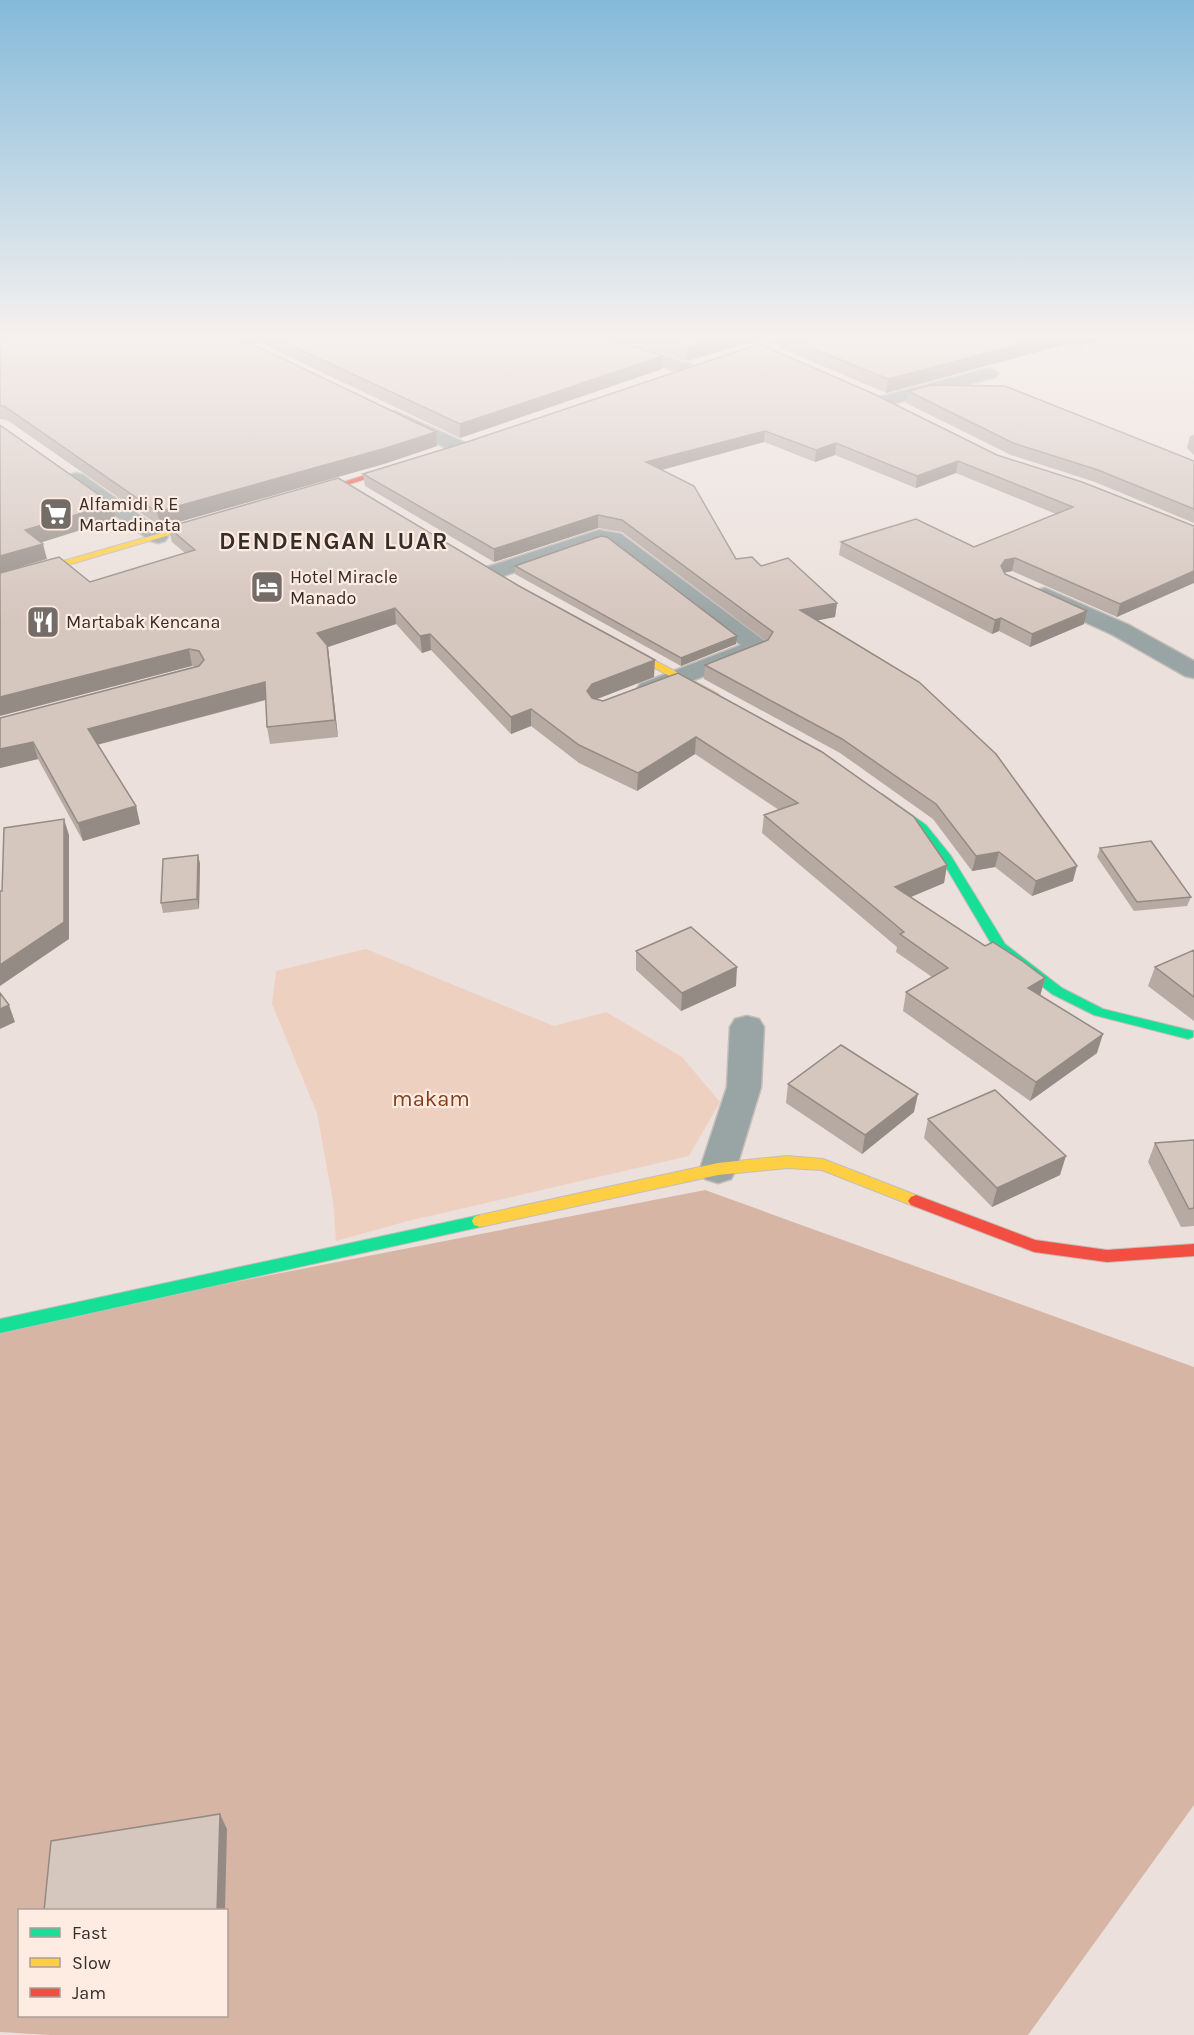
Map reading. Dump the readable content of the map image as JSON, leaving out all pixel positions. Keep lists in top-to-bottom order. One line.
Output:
{"districts":["DENDENGAN LUAR"],"parks":["makam"],"places":{"supermarket":["Alfamidi R E Martadinata"],"hotel":["Hotel Miracle Manado"],"restaurant":["Martabak Kencana"]},"legend":["Fast","Slow","Jam"]}
